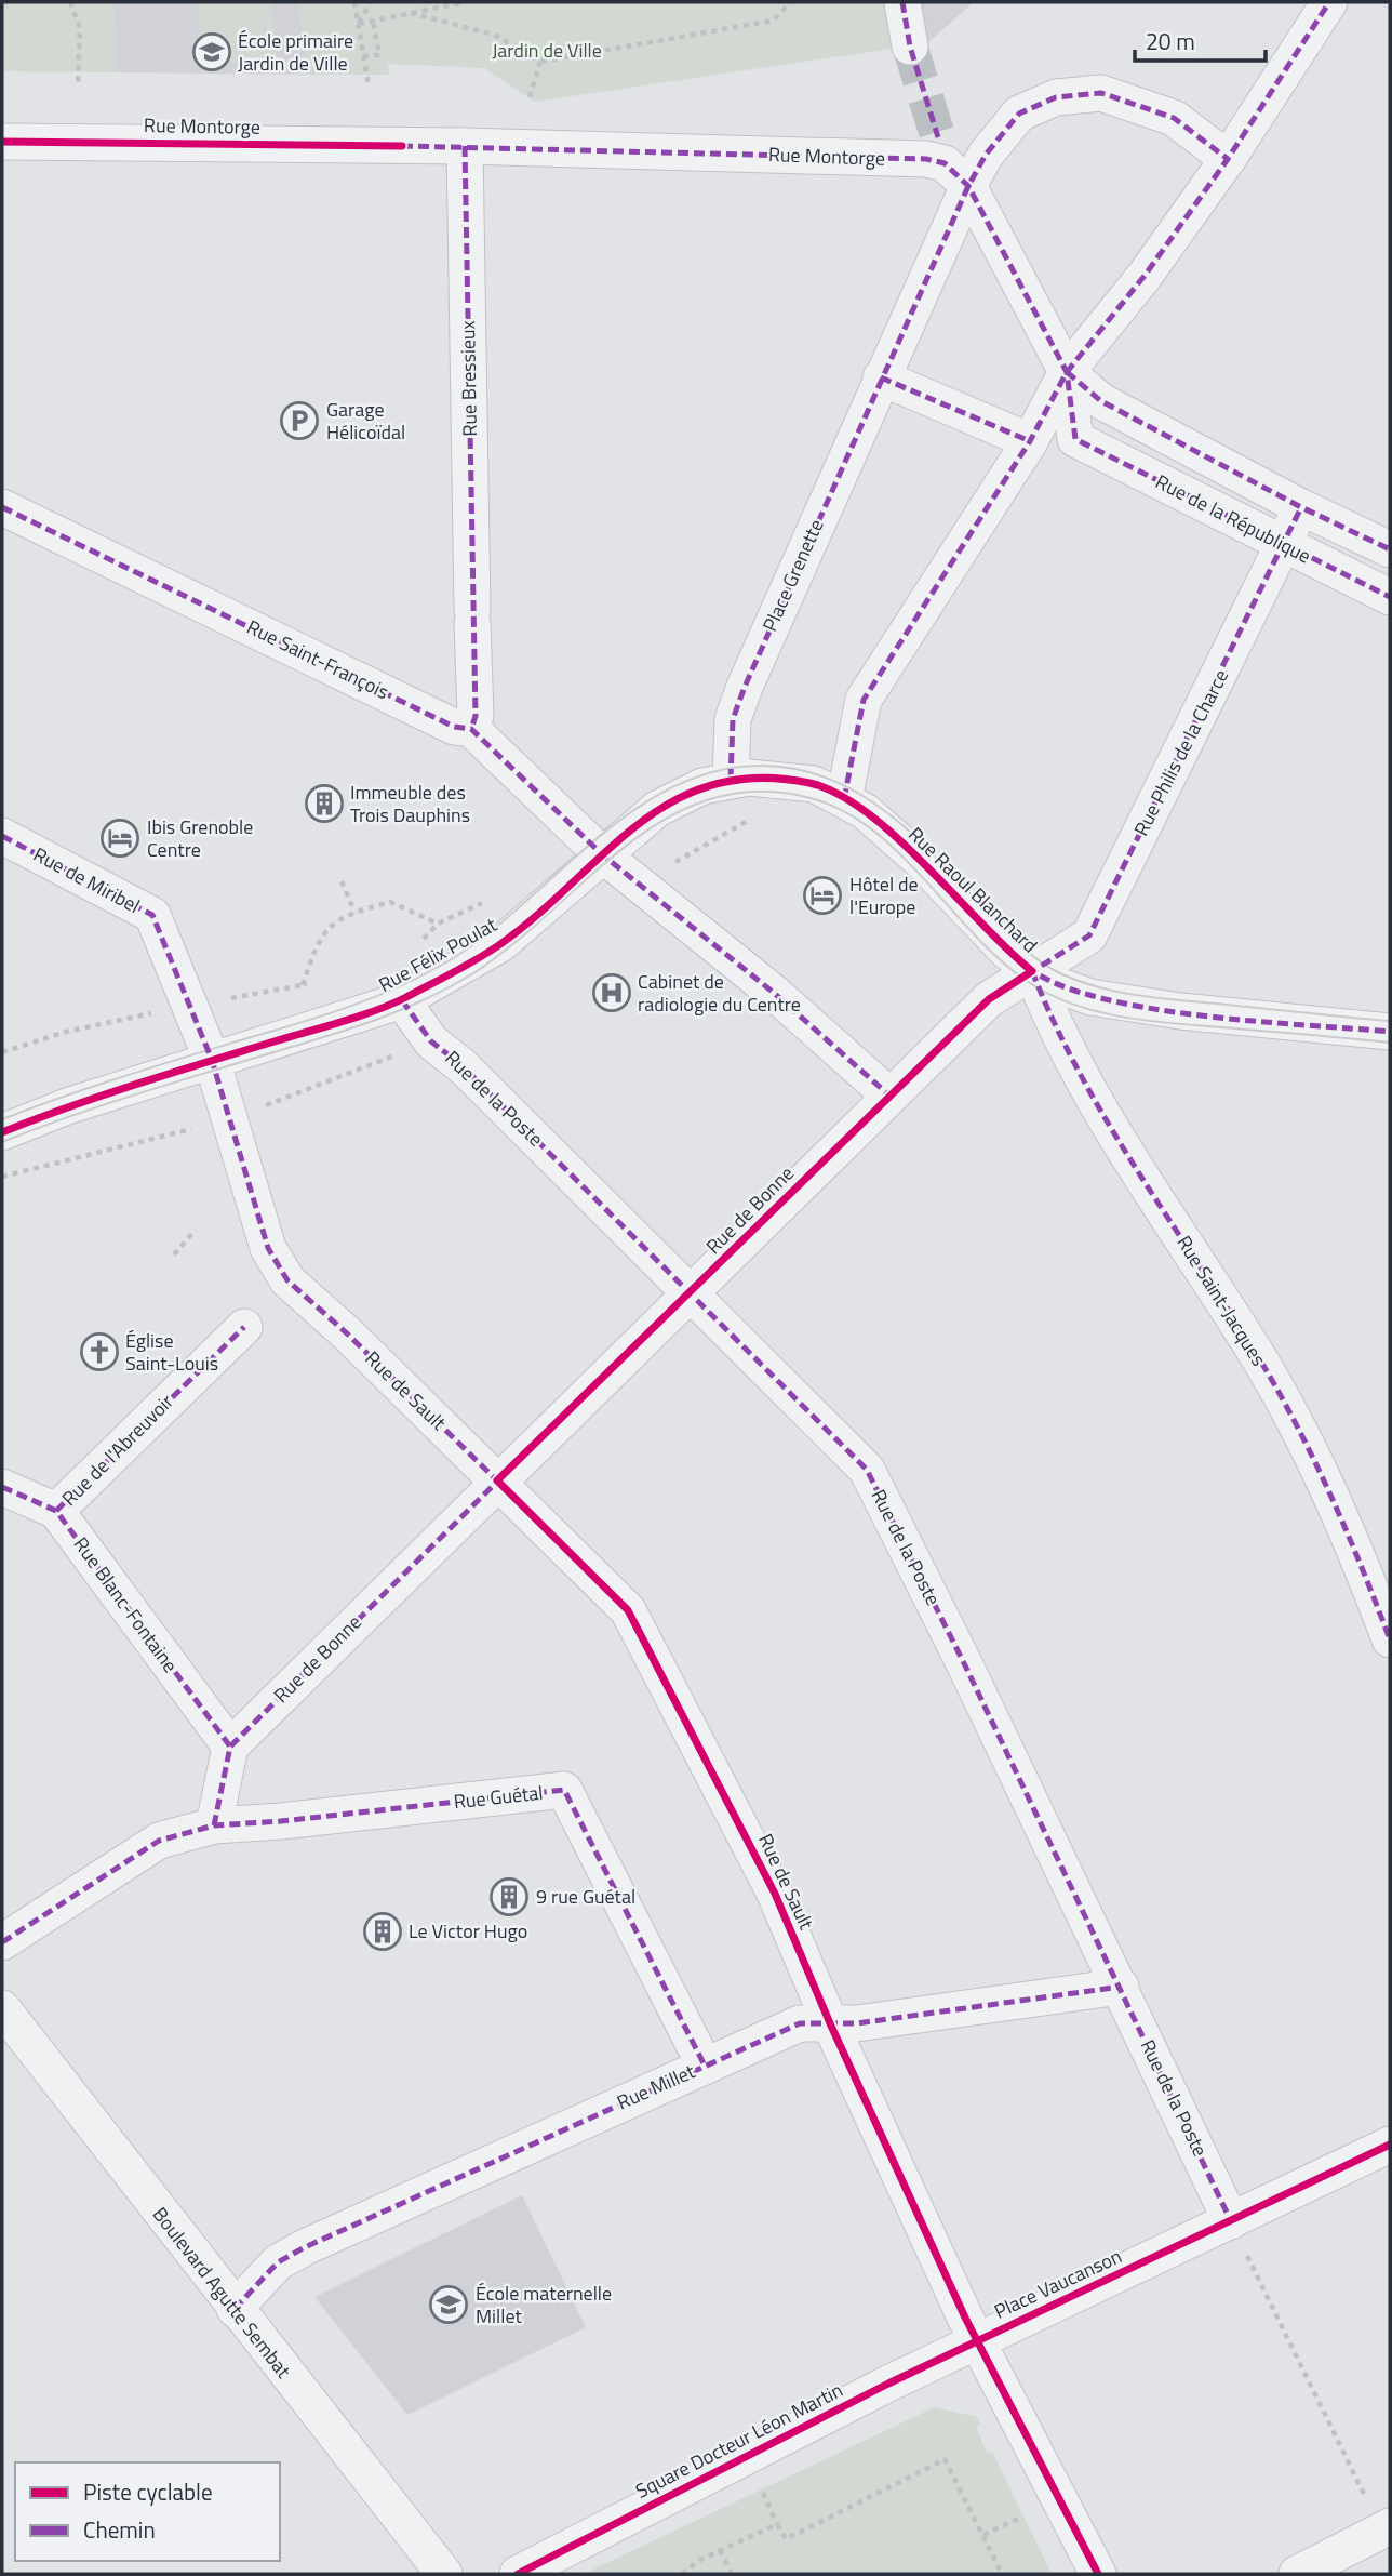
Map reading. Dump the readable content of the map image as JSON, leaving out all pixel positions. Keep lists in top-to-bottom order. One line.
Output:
{"streets":{"street":["Rue Montorge","Rue Bressieux","Rue de la République","Place Grenette","Rue Saint-François","Rue Philis de la Charce","Rue de Miribel","Rue Raoul Blanchard","Rue Félix Poulat","Rue de la Poste","Rue de Bonne","Rue Saint-Jacques","Rue de Sault","Rue de l'Abreuvoir","Rue Blanc-Fontaine","Rue Guétal","Rue Millet","Place Vaucanson","Boulevard Agutte Sembat","Square Docteur Léon Martin"]},"crossings":[["Rue Montorge","Rue Bressieux"],["Rue Montorge","Place Grenette"],["Rue Bressieux","Rue Saint-François"],["Rue de la République","Rue Philis de la Charce"],["Place Grenette","Rue Félix Poulat"],["Rue Saint-François","Rue Félix Poulat"],["Rue Saint-François","Rue de Bonne"],["Rue Philis de la Charce","Rue Raoul Blanchard"],["Rue Philis de la Charce","Rue de Bonne"],["Rue Philis de la Charce","Rue Saint-Jacques"],["Rue de Miribel","Rue Félix Poulat"],["Rue de Miribel","Rue de Sault"],["Rue Raoul Blanchard","Rue Félix Poulat"],["Rue Raoul Blanchard","Rue de Bonne"],["Rue Raoul Blanchard","Rue Saint-Jacques"],["Rue Félix Poulat","Rue de la Poste"],["Rue Félix Poulat","Rue de Sault"],["Rue de la Poste","Rue de Bonne"],["Rue de la Poste","Rue Millet"],["Rue de la Poste","Place Vaucanson"],["Rue de Bonne","Rue Saint-Jacques"],["Rue de Bonne","Rue de Sault"],["Rue de Bonne","Rue Blanc-Fontaine"],["Rue de Sault","Rue Millet"],["Rue de Sault","Place Vaucanson"],["Rue de Sault","Square Docteur Léon Martin"],["Rue de l'Abreuvoir","Rue Blanc-Fontaine"],["Rue Guétal","Rue Millet"],["Rue Millet","Boulevard Agutte Sembat"],["Place Vaucanson","Square Docteur Léon Martin"]],"parks":["Jardin de Ville"],"places":{"school or university":["École primaire Jardin de Ville","École maternelle Millet"],"parking":["Garage Hélicoïdal"],"building":["Immeuble des Trois Dauphins","9 rue Guétal","Le Victor Hugo"],"hotel":["Ibis Grenoble Centre","Hôtel de l'Europe"],"hospital":["Cabinet de radiologie du Centre"],"church":["Église Saint-Louis"]},"legend":["Piste cyclable","Chemin"],"scale_bar":"20 m"}
